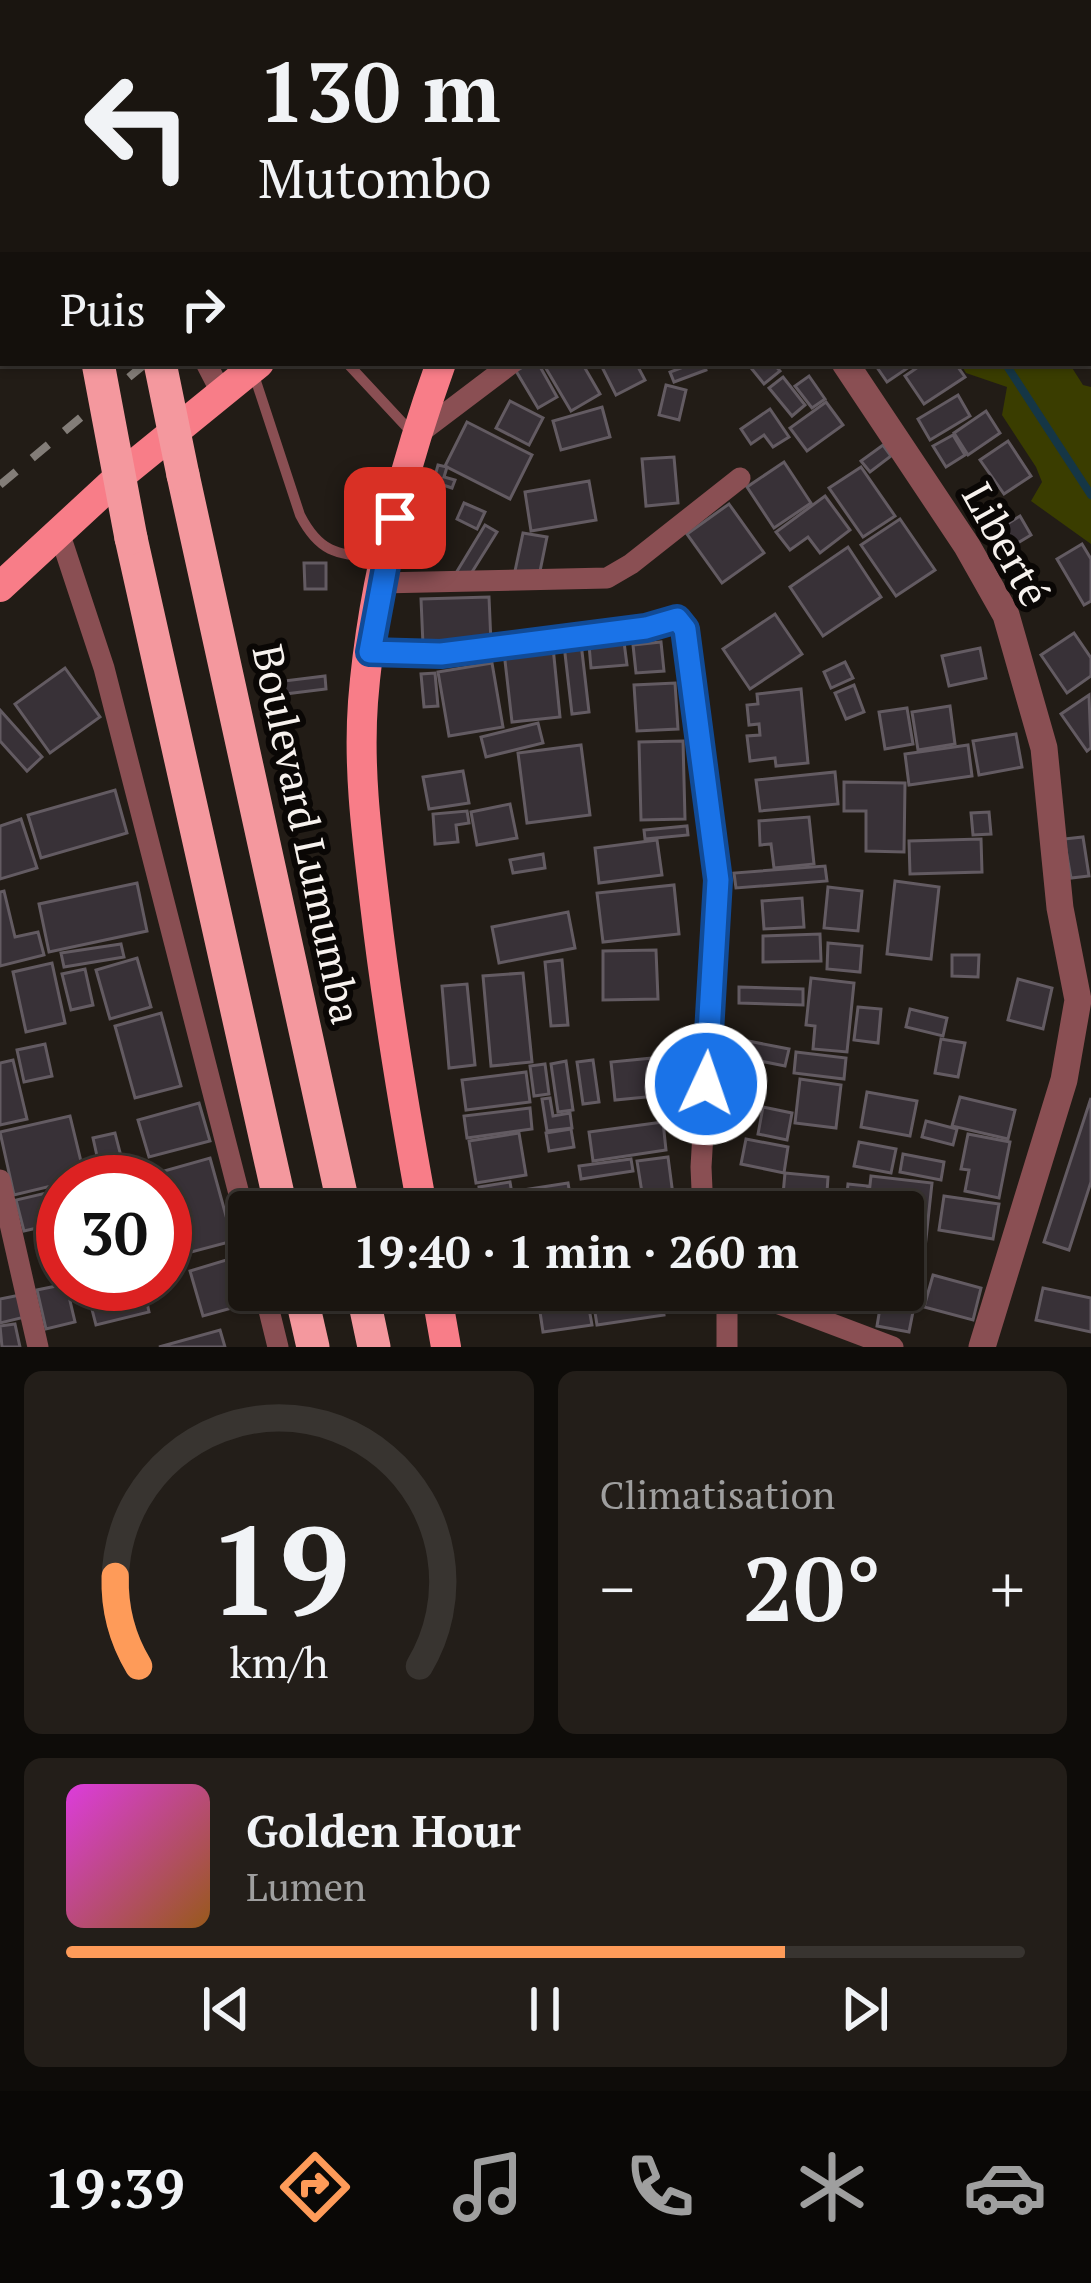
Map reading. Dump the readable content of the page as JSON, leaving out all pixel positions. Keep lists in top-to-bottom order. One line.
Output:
{"streets":{"highway":["Boulevard Lumumba"],"street":["Liberté"]},"page":{"turn":["130 m","Mutombo"],"then":"Puis","limit":"30","trip":"19:40 · 1 min · 260 m","tile":"Climatisation","heat":["−","20°","+"],"song":["Golden Hour","Lumen"],"tabs":"19:39","gauge":["19","km/h"]}}
